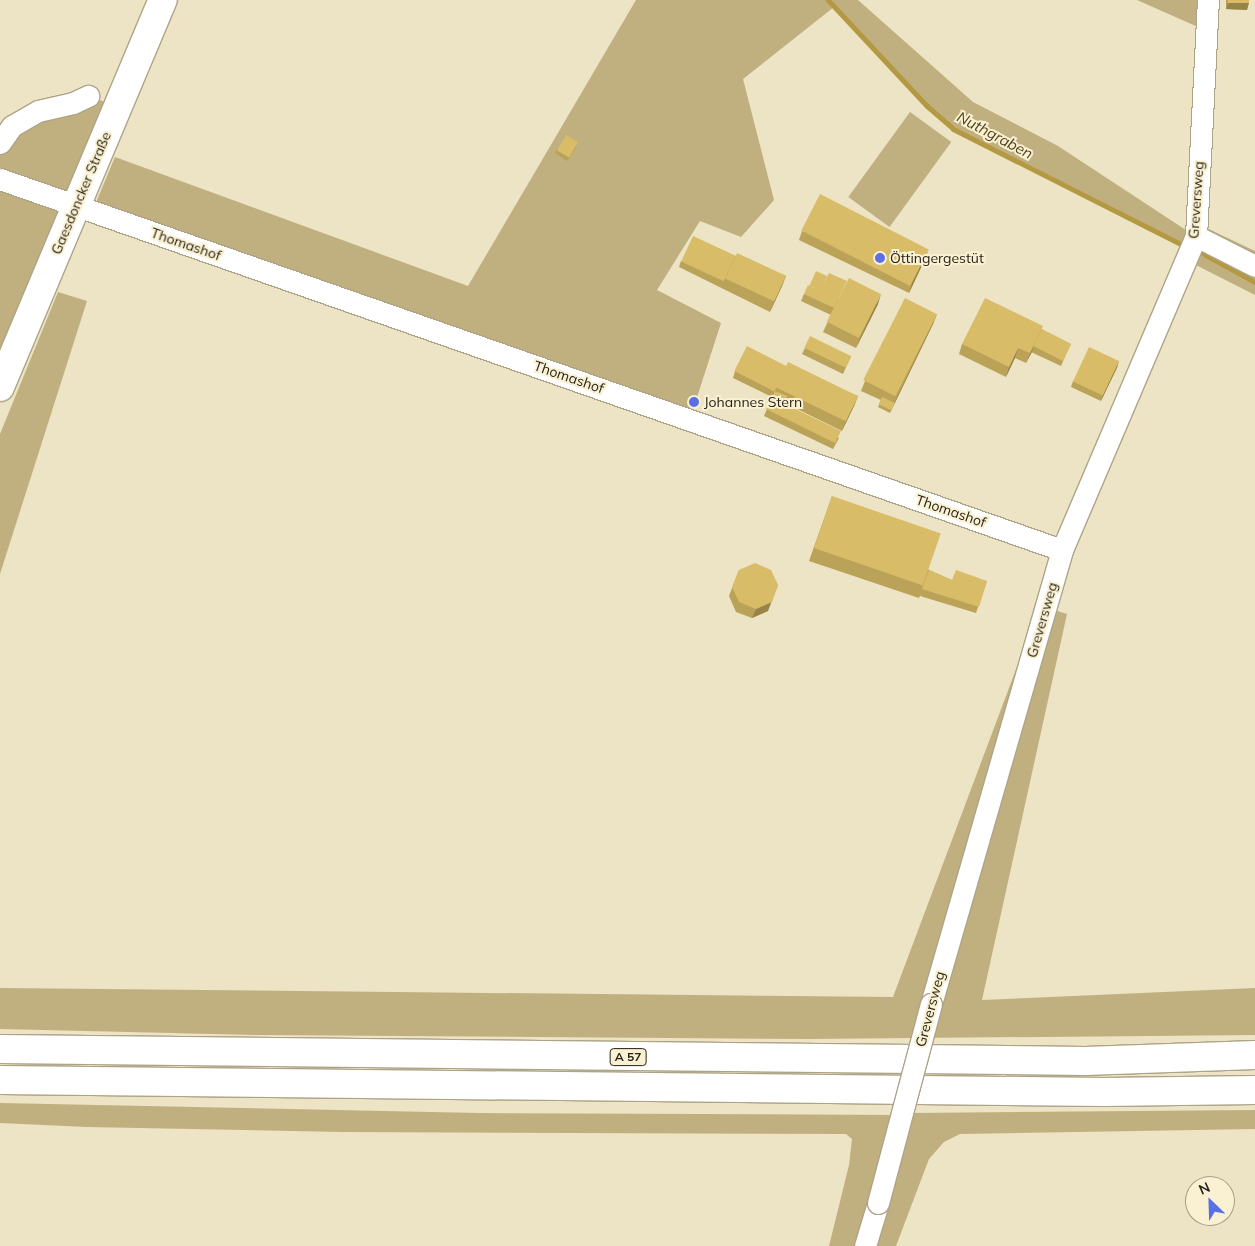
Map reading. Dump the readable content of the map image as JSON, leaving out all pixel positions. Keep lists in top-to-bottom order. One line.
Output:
{"streets":{"main road":["Gaesdoncker Straße","A 57"],"street":["Greversweg","Thomashof"]},"crossings":[["Gaesdoncker Straße","Thomashof"],["Greversweg","Thomashof"]],"water":["Nuthgraben"],"places":["Öttingergestüt","Johannes Stern"],"north":"top left"}
